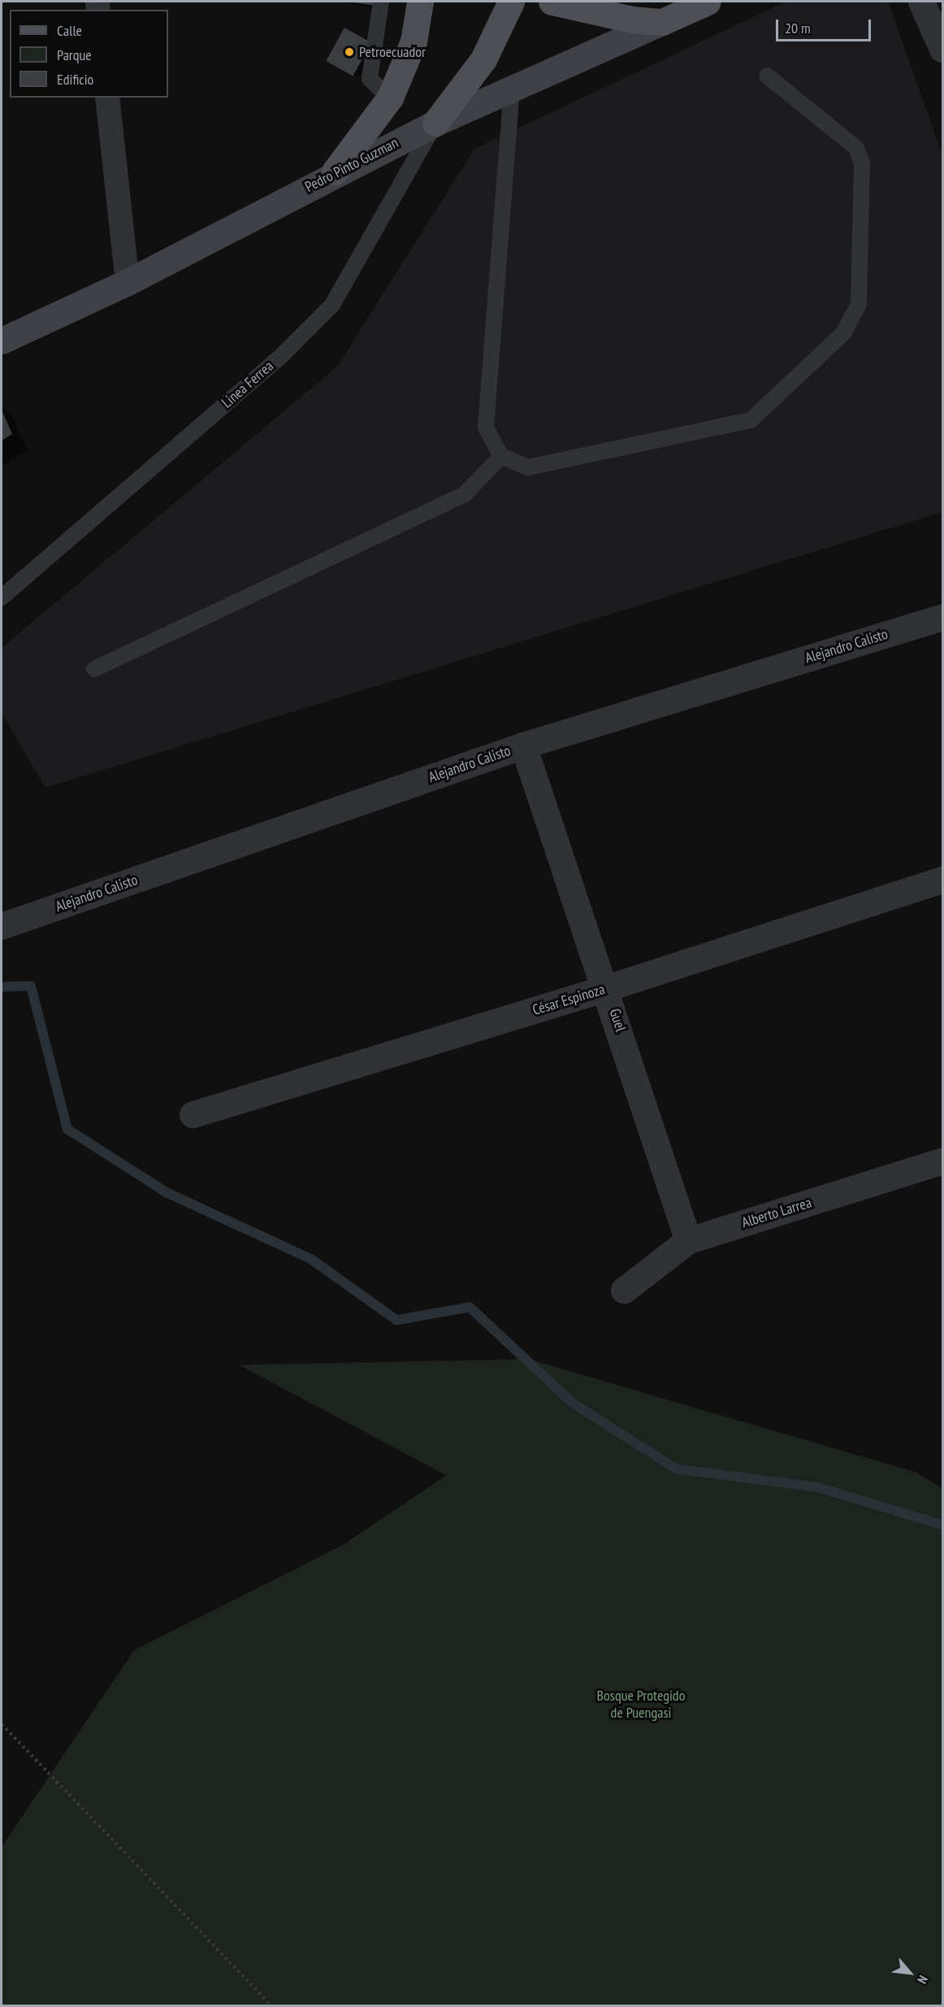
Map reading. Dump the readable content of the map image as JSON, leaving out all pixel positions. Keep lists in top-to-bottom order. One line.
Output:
{"streets":{"main road":["Pedro Pinto Guzman"],"street":["Alejandro Calisto","César Espinoza","Guel","Alberto Larrea"],"lane":["Linea Ferrea"]},"crossings":[["Pedro Pinto Guzman","Linea Ferrea"],["Alejandro Calisto","Guel"],["César Espinoza","Guel"],["Guel","Alberto Larrea"]],"parks":["Bosque Protegido de Puengasi"],"places":["Petroecuador"],"legend":["Calle","Parque","Edificio"],"scale_bar":"20 m","north":"bottom right"}
